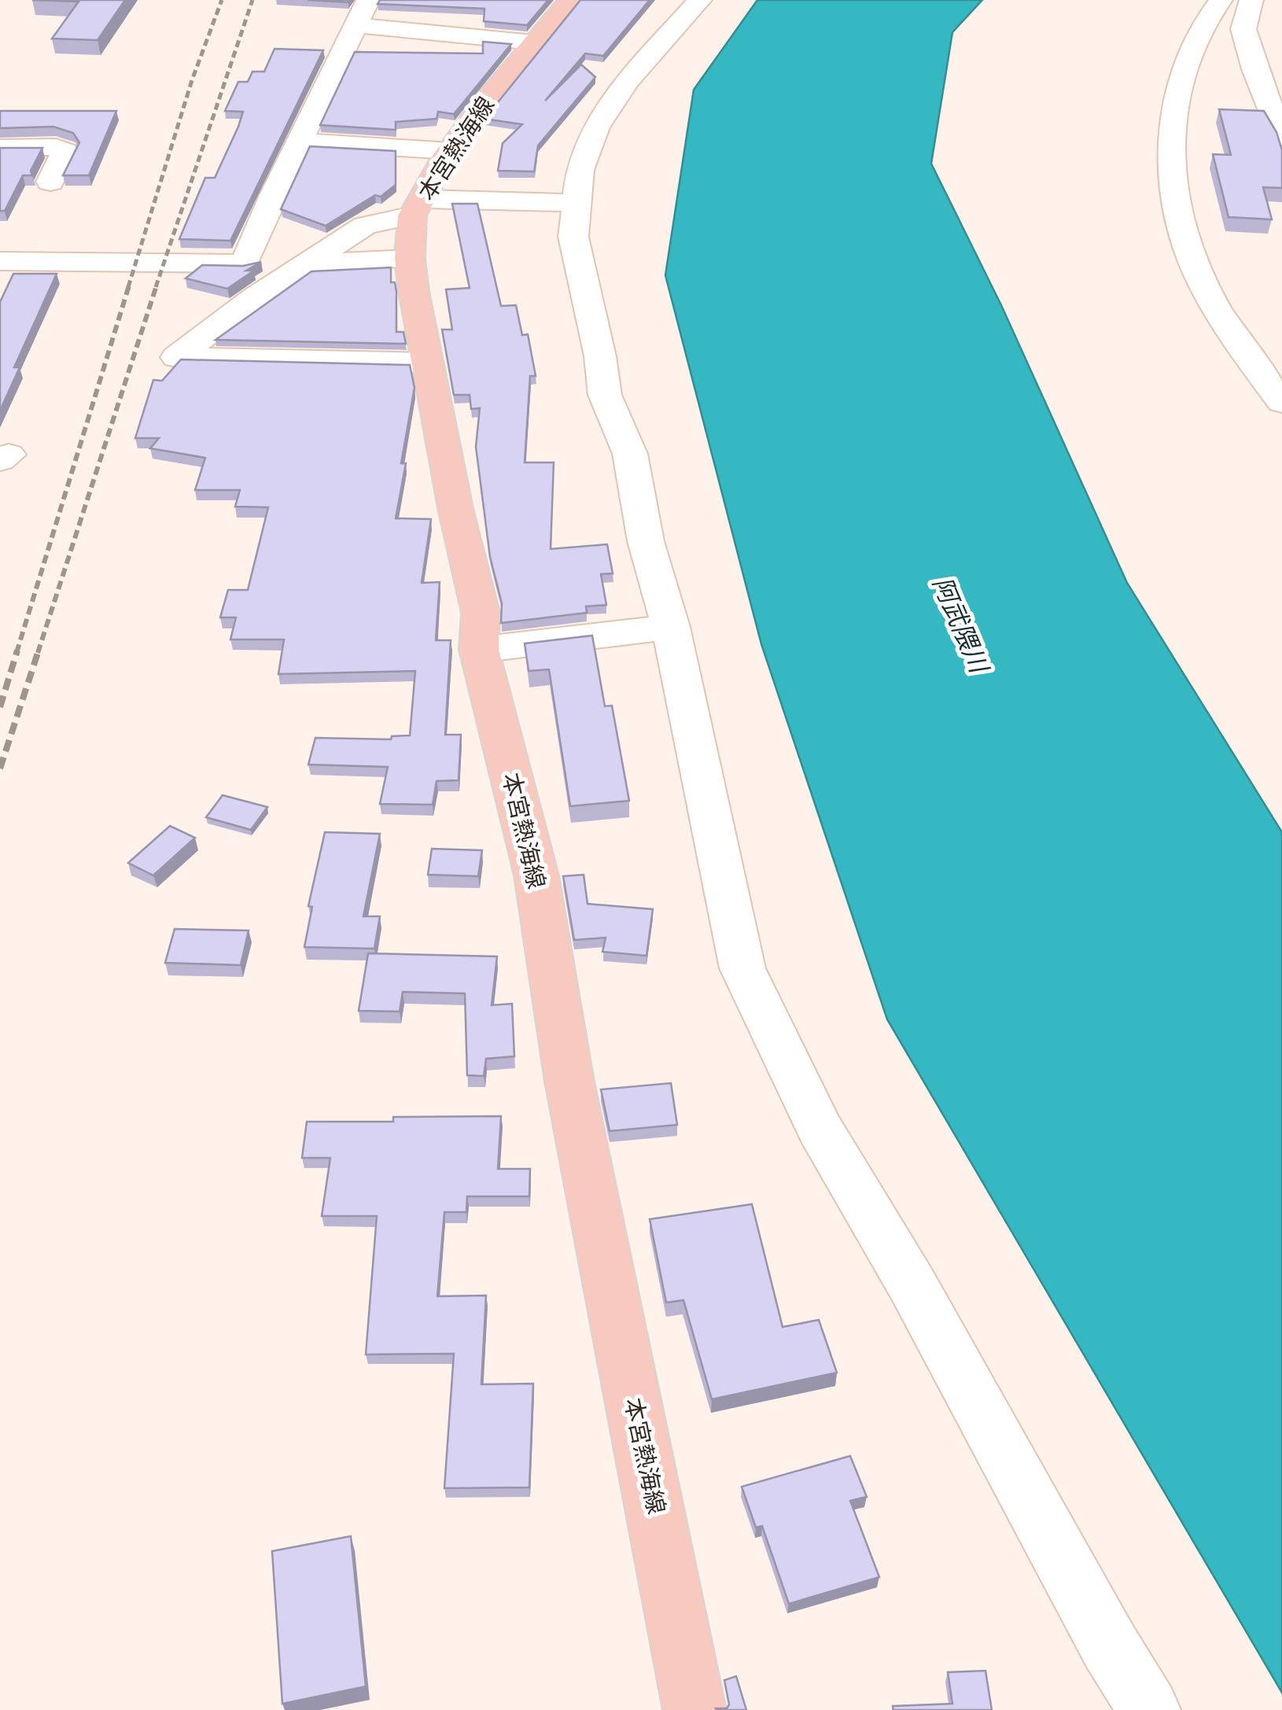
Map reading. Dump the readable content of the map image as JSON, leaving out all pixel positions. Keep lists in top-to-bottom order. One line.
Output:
{"streets":{"main road":["本宮熱海線"]},"water":["阿武隈川"]}
